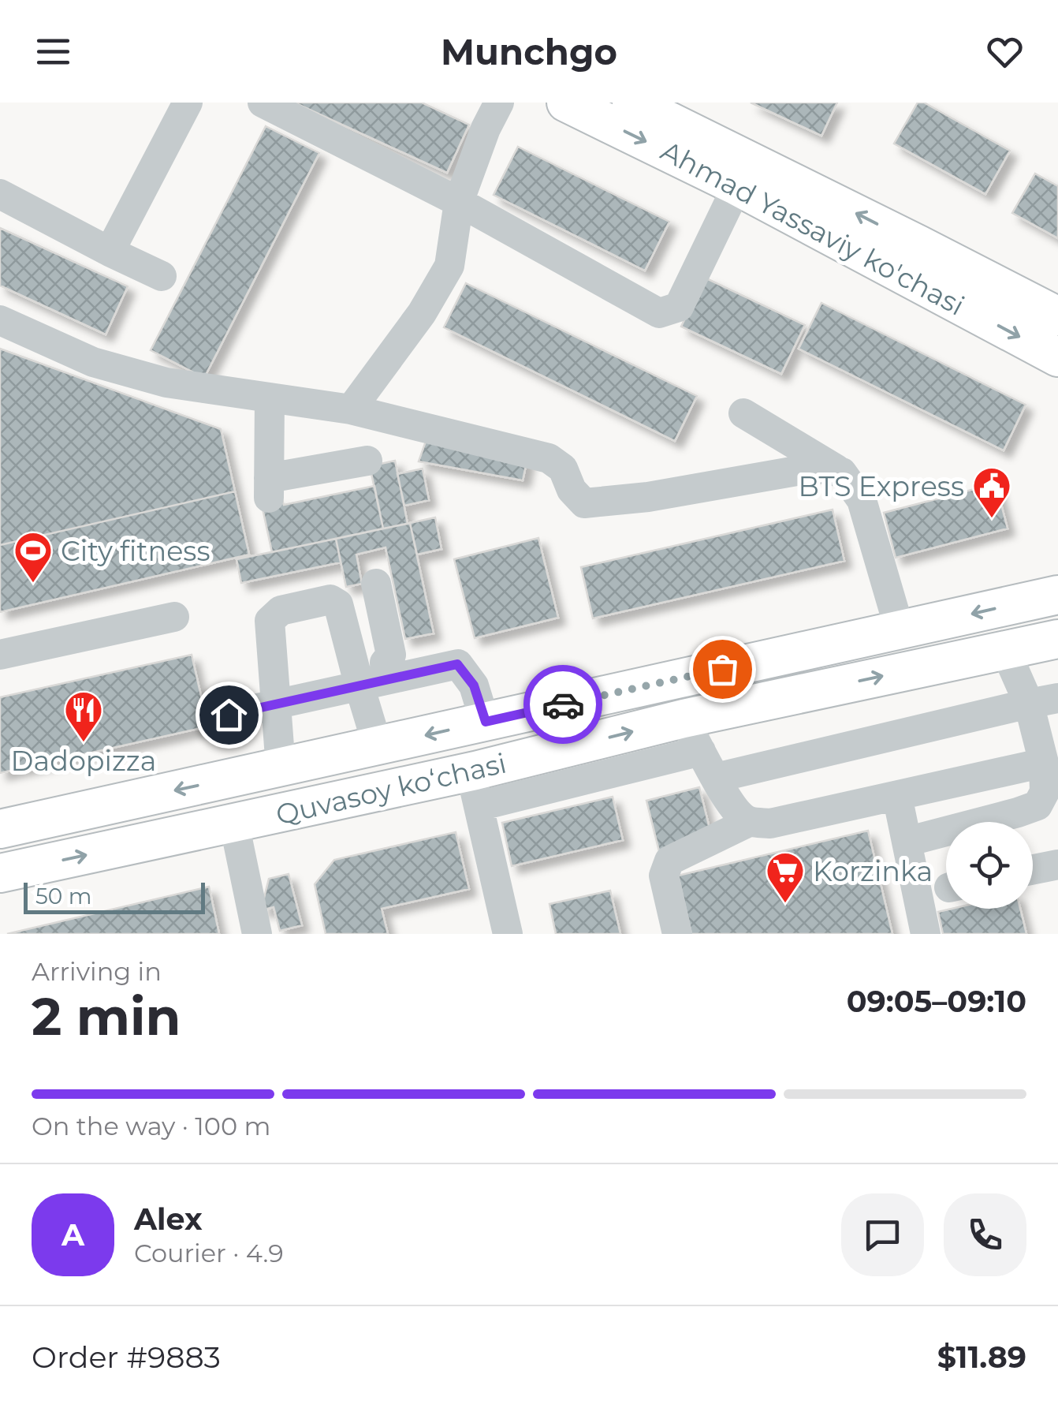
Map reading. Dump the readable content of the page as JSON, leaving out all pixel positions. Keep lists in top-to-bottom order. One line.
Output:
{"streets":{"main road":["Ahmad Yassaviy ko'chasi","Quvasoy koʻchasi"]},"places":{"public building":["BTS Express"],"sports":["City fitness"],"restaurant":["Dadopizza"],"supermarket":["Korzinka"]},"scale_bar":"50 m","page":{"header":"Munchgo","scale":"50 m","heading":["2 min","Arriving in","09:05–09:10"],"panel":["Alex","Courier · 4.9","Order #9883","$11.89"],"bar":"On the way · 100 m","round":"A"}}
